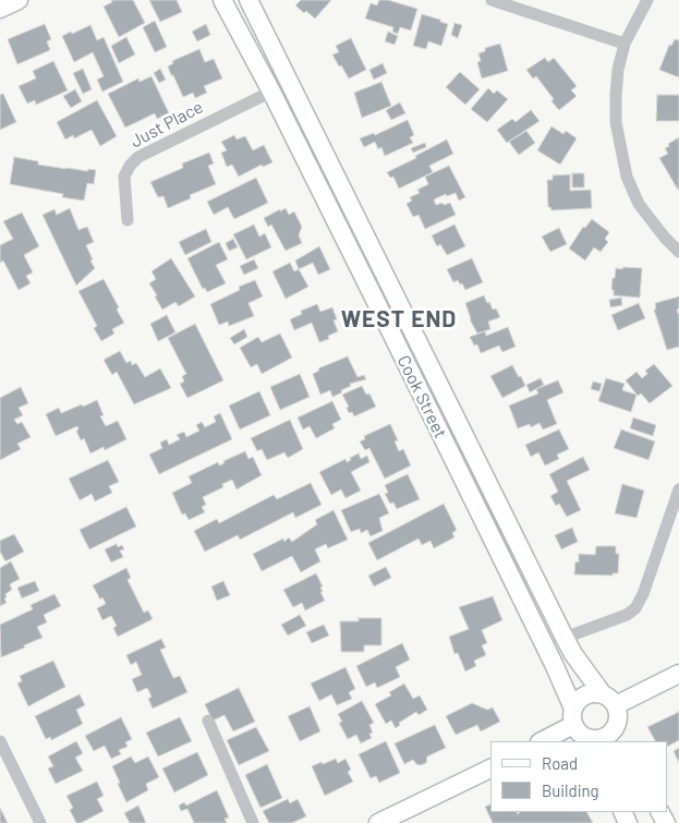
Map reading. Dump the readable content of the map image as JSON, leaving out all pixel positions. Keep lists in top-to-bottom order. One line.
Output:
{"streets":{"street":["Just Place","Cook Street"]},"crossings":[["Just Place","Cook Street"]],"districts":["WEST END"],"legend":["Road","Building"]}
